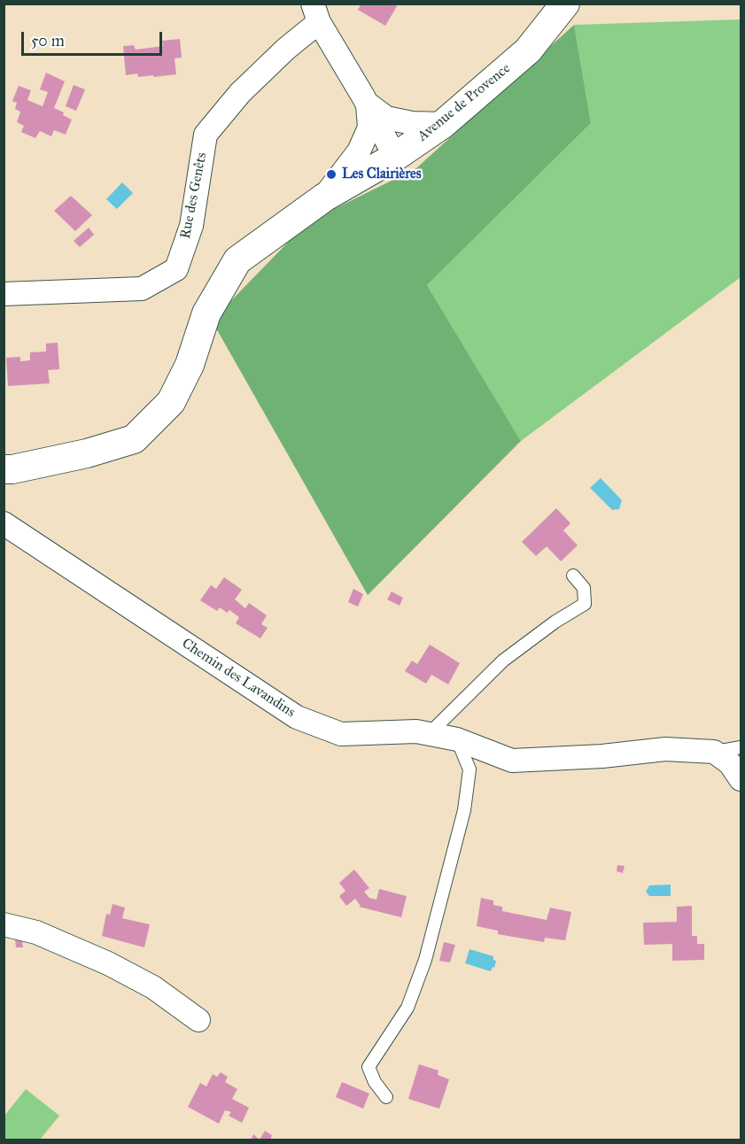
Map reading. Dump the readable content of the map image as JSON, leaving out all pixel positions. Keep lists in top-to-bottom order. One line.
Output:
{"streets":{"street":["Avenue de Provence","Rue des Genêts","Chemin des Lavandins"]},"crossings":[["Avenue de Provence","Rue des Genêts"]],"places":["Les Clairières"],"scale_bar":"50 m"}
